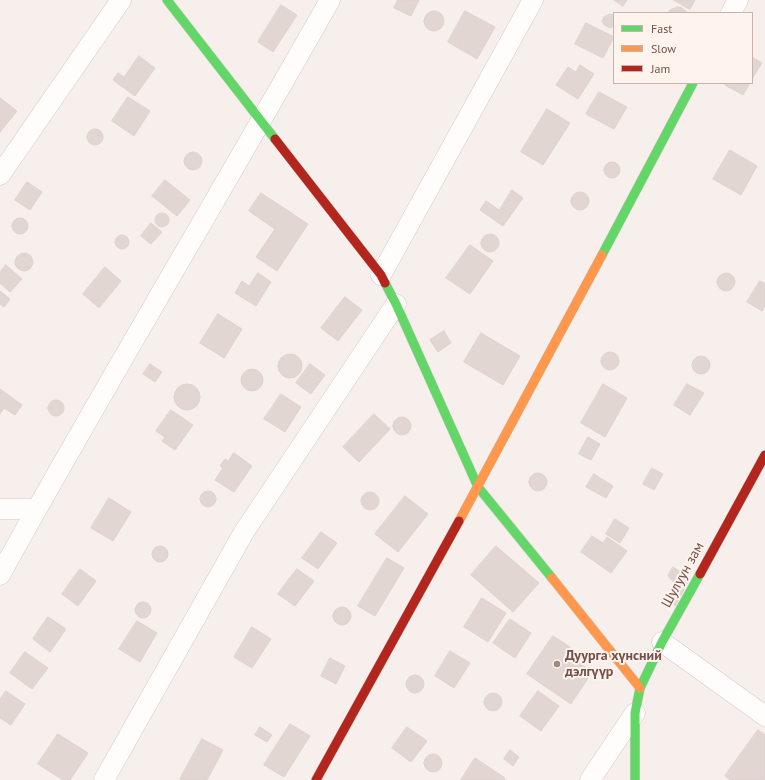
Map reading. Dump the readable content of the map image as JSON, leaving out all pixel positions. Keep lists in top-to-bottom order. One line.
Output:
{"streets":{"street":["Шулуун зам"]},"places":["Дуурга хүнсний дэлгүүр"],"legend":["Fast","Slow","Jam"]}
